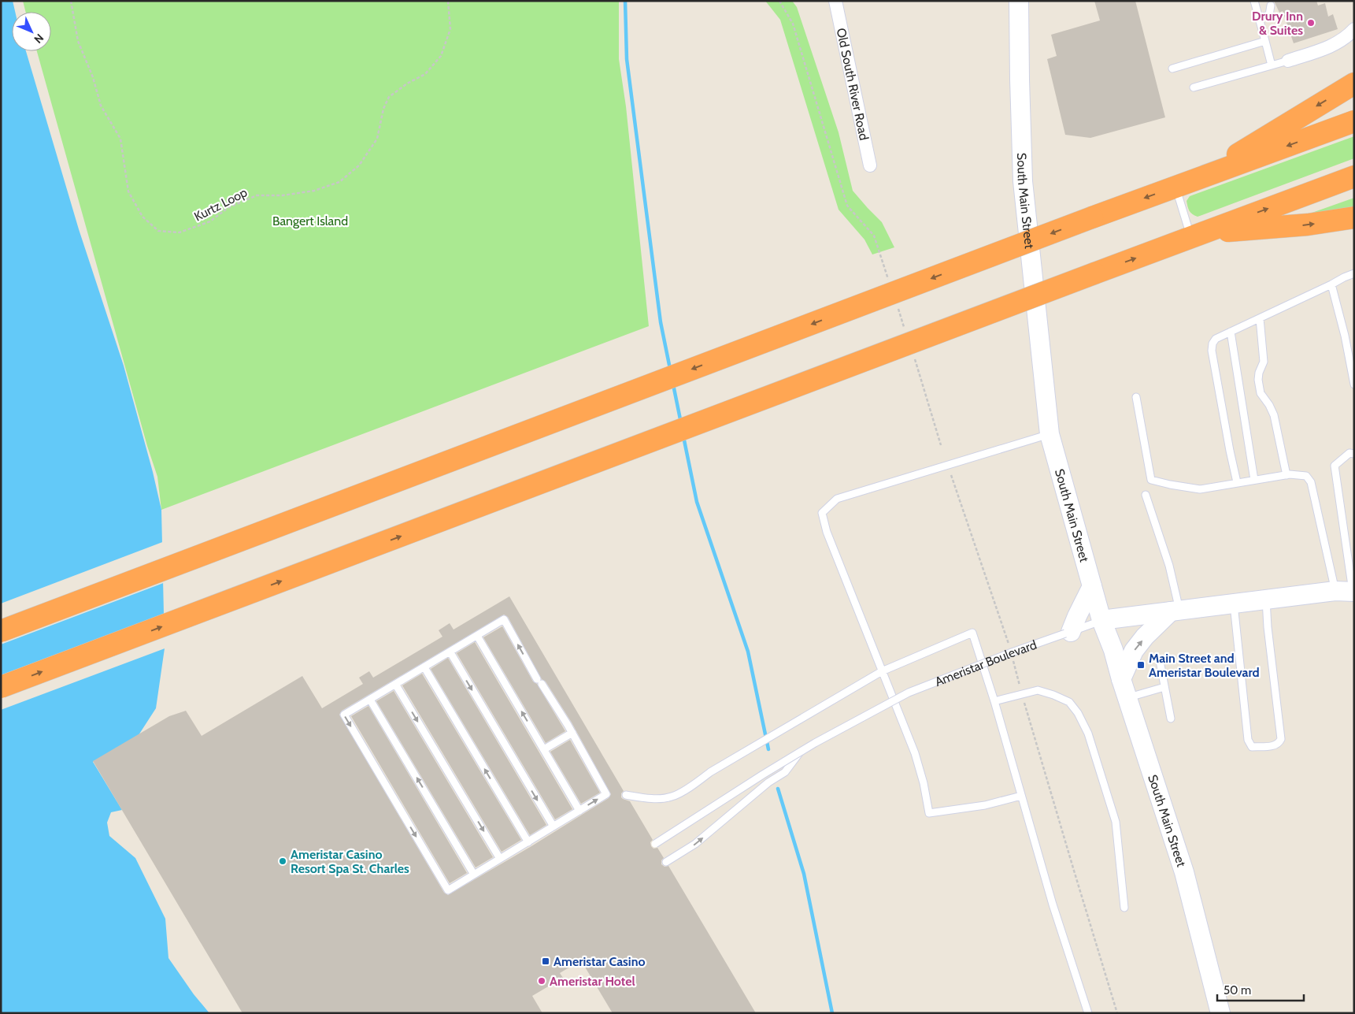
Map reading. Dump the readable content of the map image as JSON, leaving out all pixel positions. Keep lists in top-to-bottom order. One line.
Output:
{"streets":{"street":["Old South River Road","South Main Street","Ameristar Boulevard"],"path":["Kurtz Loop"]},"crossings":[["South Main Street","Ameristar Boulevard"]],"parks":["Bangert Island"],"places":{"other":["Drury Inn & Suites","Ameristar Casino Resort Spa St. Charles","Ameristar Hotel"],"transit":["Main Street and Ameristar Boulevard","Ameristar Casino"]},"scale_bar":"50 m","north":"bottom right"}
